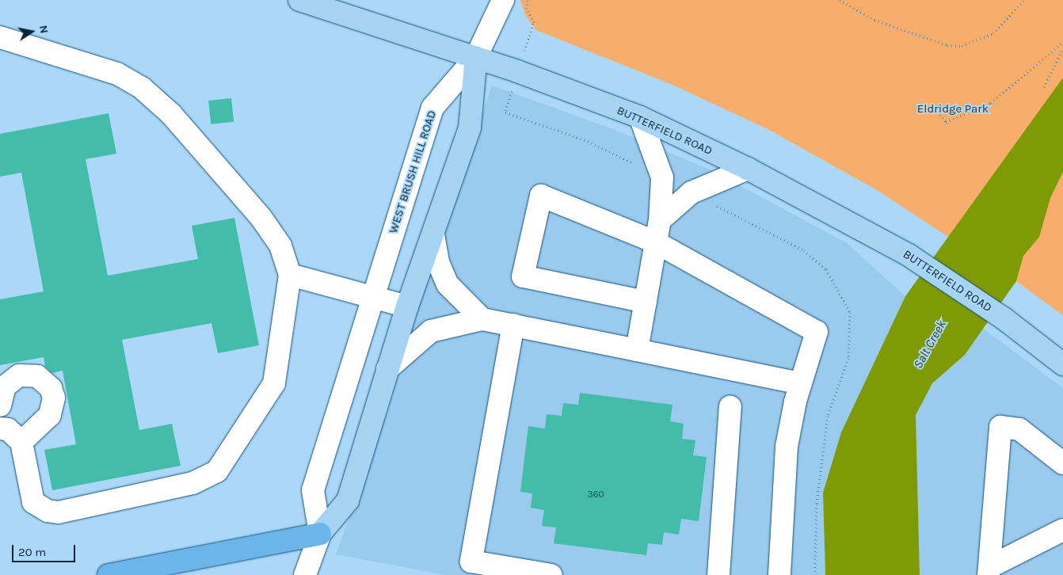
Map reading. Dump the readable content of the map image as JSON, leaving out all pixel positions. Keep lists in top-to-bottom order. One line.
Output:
{"streets":{"main road":["BUTTERFIELD ROAD","WEST BRUSH HILL ROAD"]},"crossings":[["BUTTERFIELD ROAD","WEST BRUSH HILL ROAD"]],"water":["Salt Creek"],"parks":["Eldridge Park"],"house_numbers":["360"],"scale_bar":"20 m","north":"right"}
